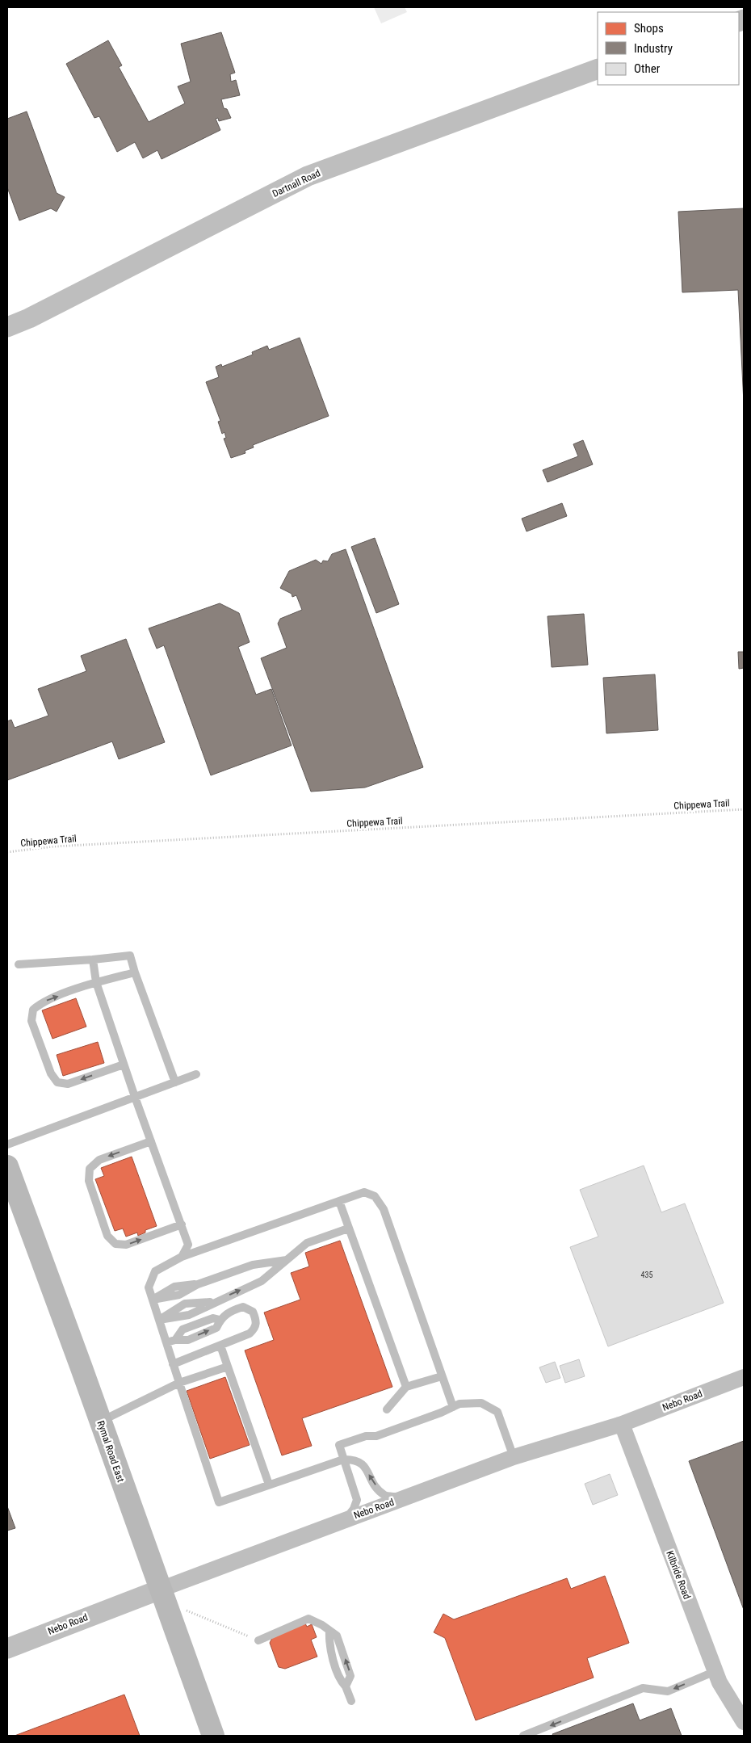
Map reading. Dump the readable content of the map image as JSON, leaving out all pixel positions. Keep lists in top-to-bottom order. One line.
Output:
{"streets":{"main road":["Rymal Road East"],"street":["Dartnall Road","Nebo Road","Kilbride Road"],"path":["Chippewa Trail"]},"crossings":[["Nebo Road","Rymal Road East"],["Nebo Road","Kilbride Road"]],"house_numbers":["435"],"legend":["Shops","Industry","Other"]}
